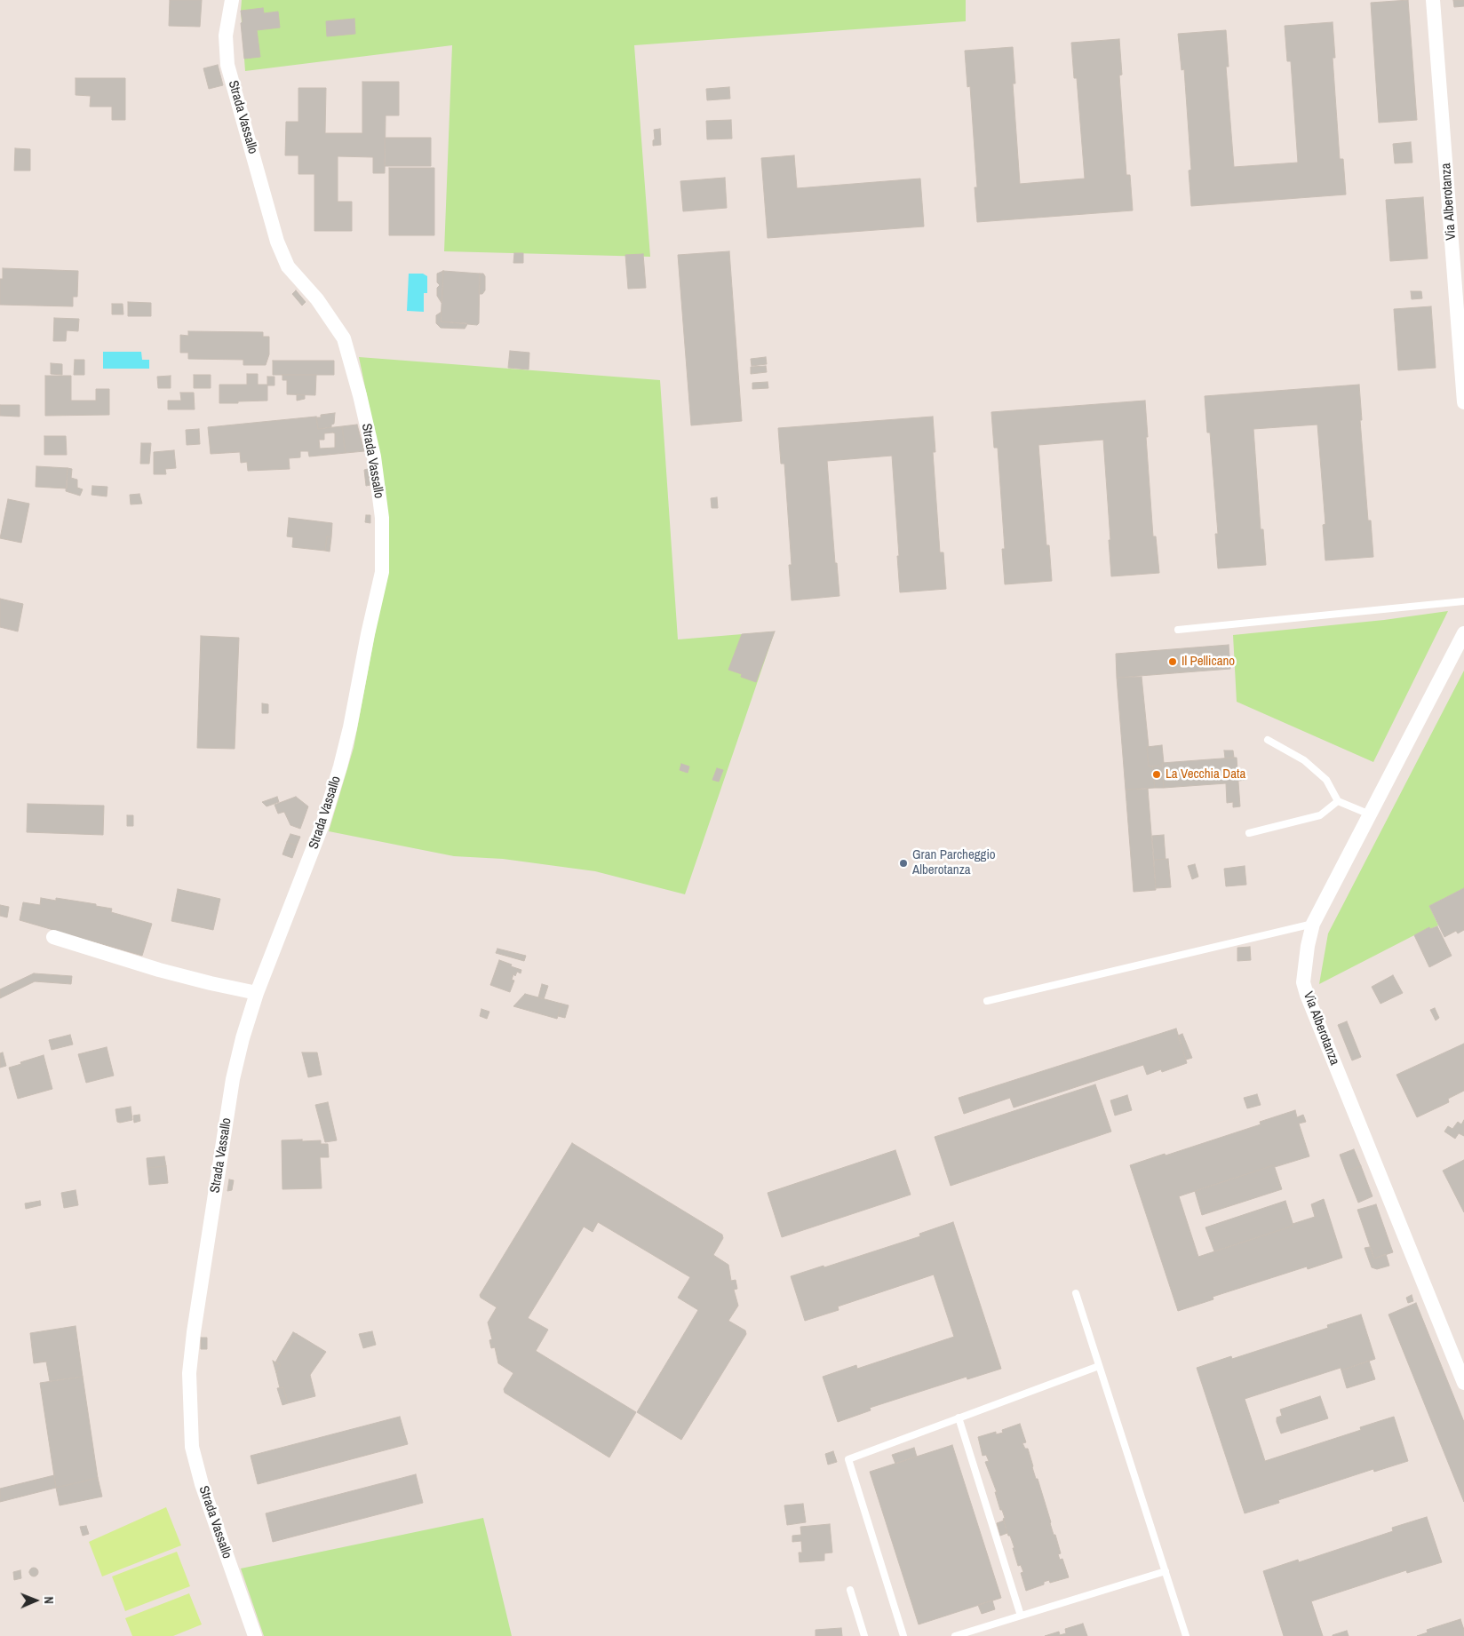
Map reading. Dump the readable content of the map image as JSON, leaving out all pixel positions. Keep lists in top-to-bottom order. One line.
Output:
{"streets":{"street":["Strada Vassallo","Via Alberotanza"]},"places":["Il Pellicano","La Vecchia Data","Gran Parcheggio Alberotanza"],"north":"right"}
